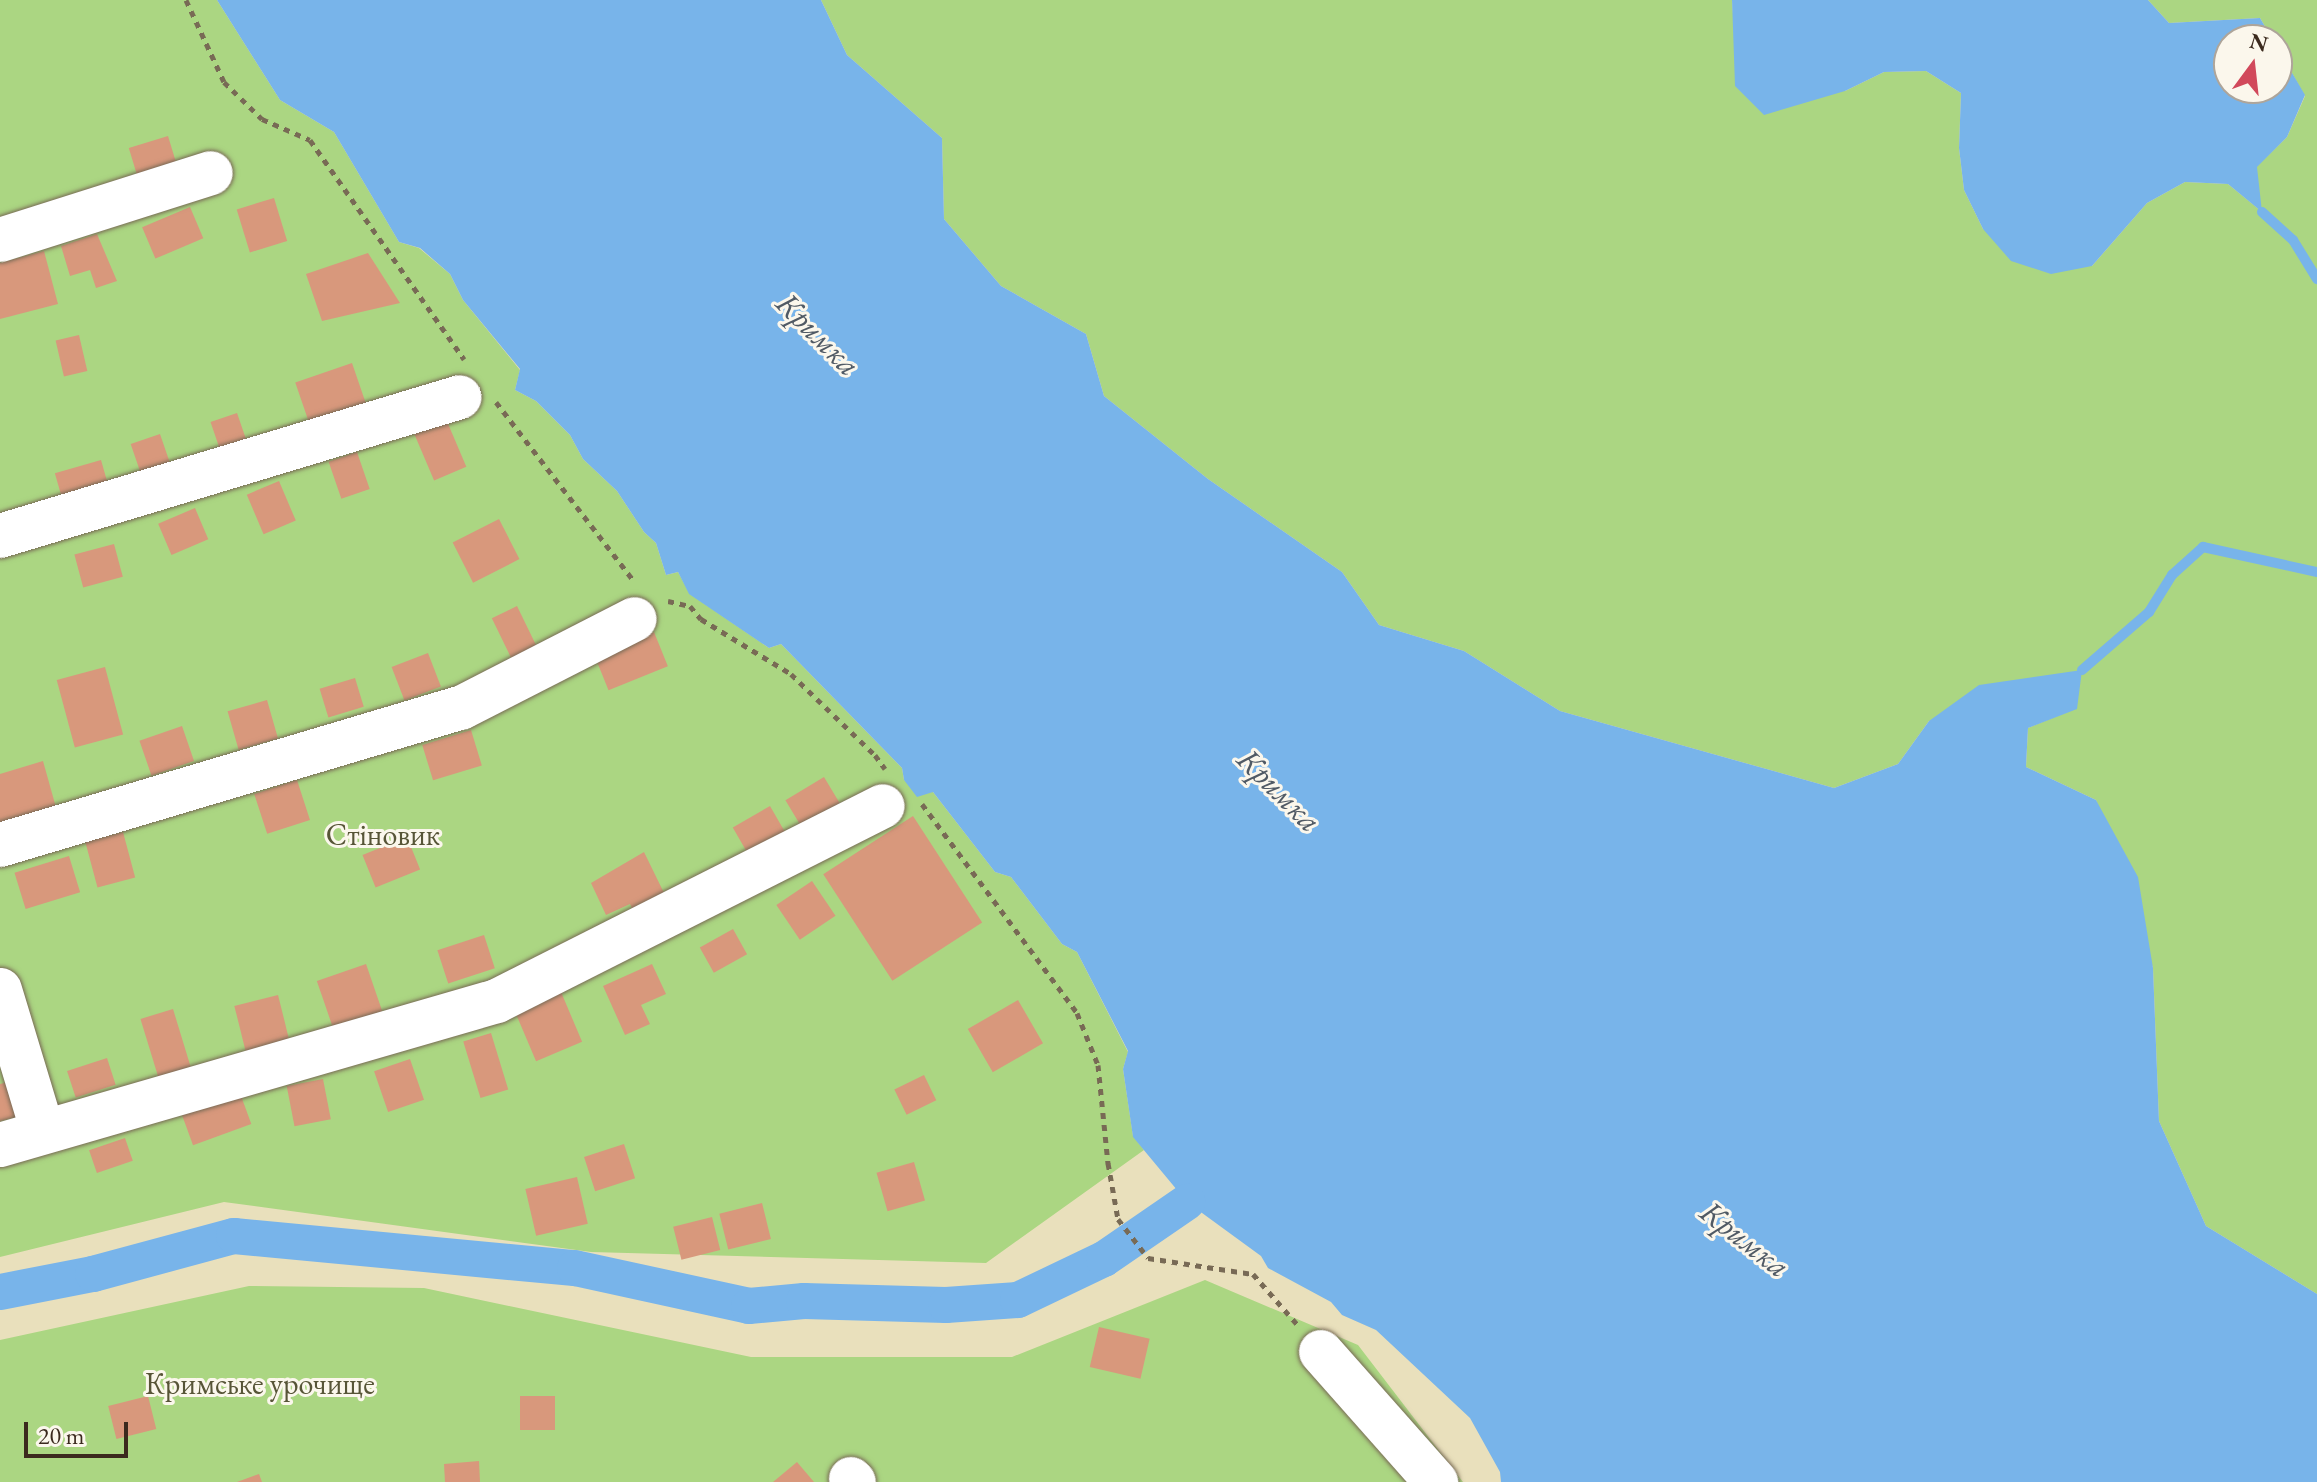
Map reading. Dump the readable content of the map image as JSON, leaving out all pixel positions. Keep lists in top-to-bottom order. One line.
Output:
{"water":["Кримка"],"parks":["Стіновик","Кримське урочище"],"scale_bar":"20 m","north":"top"}
